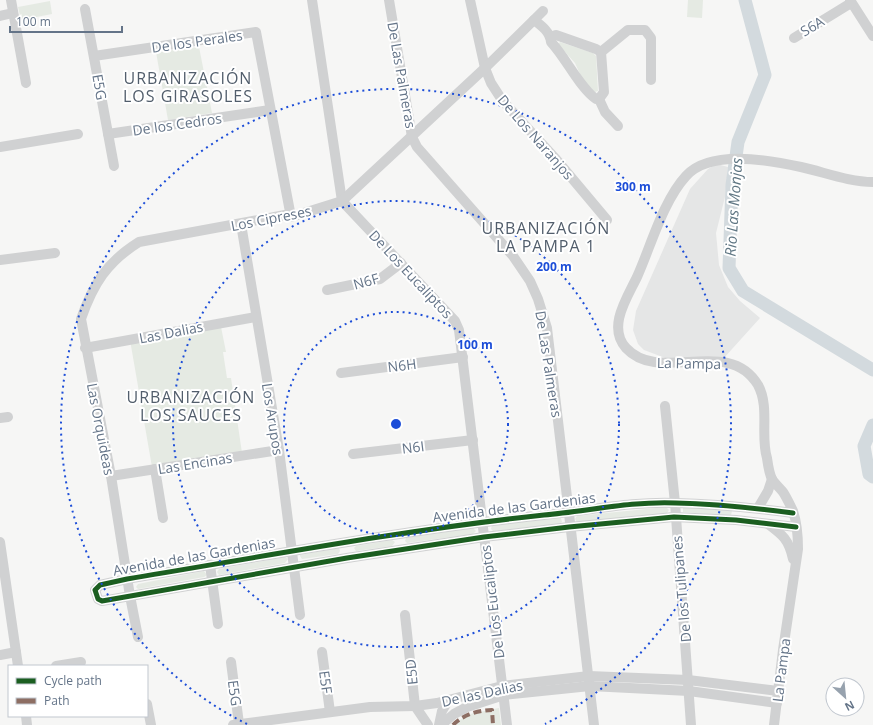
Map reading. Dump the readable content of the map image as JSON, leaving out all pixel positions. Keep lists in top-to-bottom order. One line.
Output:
{"streets":{"street":["S6A","De los Perales","De Las Palmeras","E5G","De los Cedros","De Los Naranjos","Los Cipreses","De Los Eucaliptos","N6F","Las Dalias","La Pampa","N6H","Los Arupos","Las Orquideas","N6I","Las Encinas","Avenida de las Gardenias","De los Tulipanes","E5D","E5F","De las Dalias"]},"crossings":[["De los Perales","E5G"],["De los Perales","De los Cedros"],["De los Perales","Los Cipreses"],["De Las Palmeras","Los Cipreses"],["De Las Palmeras","Avenida de las Gardenias"],["De Las Palmeras","De las Dalias"],["E5G","De los Cedros"],["E5G","De las Dalias"],["De Los Naranjos","Los Cipreses"],["Los Cipreses","De Los Eucaliptos"],["Los Cipreses","Los Arupos"],["Los Cipreses","Las Orquideas"],["De Los Eucaliptos","N6F"],["De Los Eucaliptos","N6H"],["De Los Eucaliptos","N6I"],["De Los Eucaliptos","Avenida de las Gardenias"],["De Los Eucaliptos","De las Dalias"],["Las Dalias","Los Arupos"],["Las Dalias","Las Orquideas"],["La Pampa","Avenida de las Gardenias"],["La Pampa","De las Dalias"],["Los Arupos","Las Encinas"],["Los Arupos","Avenida de las Gardenias"],["Las Orquideas","Las Encinas"],["Las Orquideas","Avenida de las Gardenias"],["Avenida de las Gardenias","De los Tulipanes"],["De los Tulipanes","De las Dalias"],["E5D","De las Dalias"],["E5F","De las Dalias"]],"districts":["URBANIZACIÓN LOS GIRASOLES","URBANIZACIÓN LA PAMPA 1","URBANIZACIÓN LOS SAUCES"],"water":["Rio Las Monjas"],"legend":["Cycle path","Path"],"scale_bar":"100 m","north":"bottom right","rings":["300 m","200 m","100 m"]}
